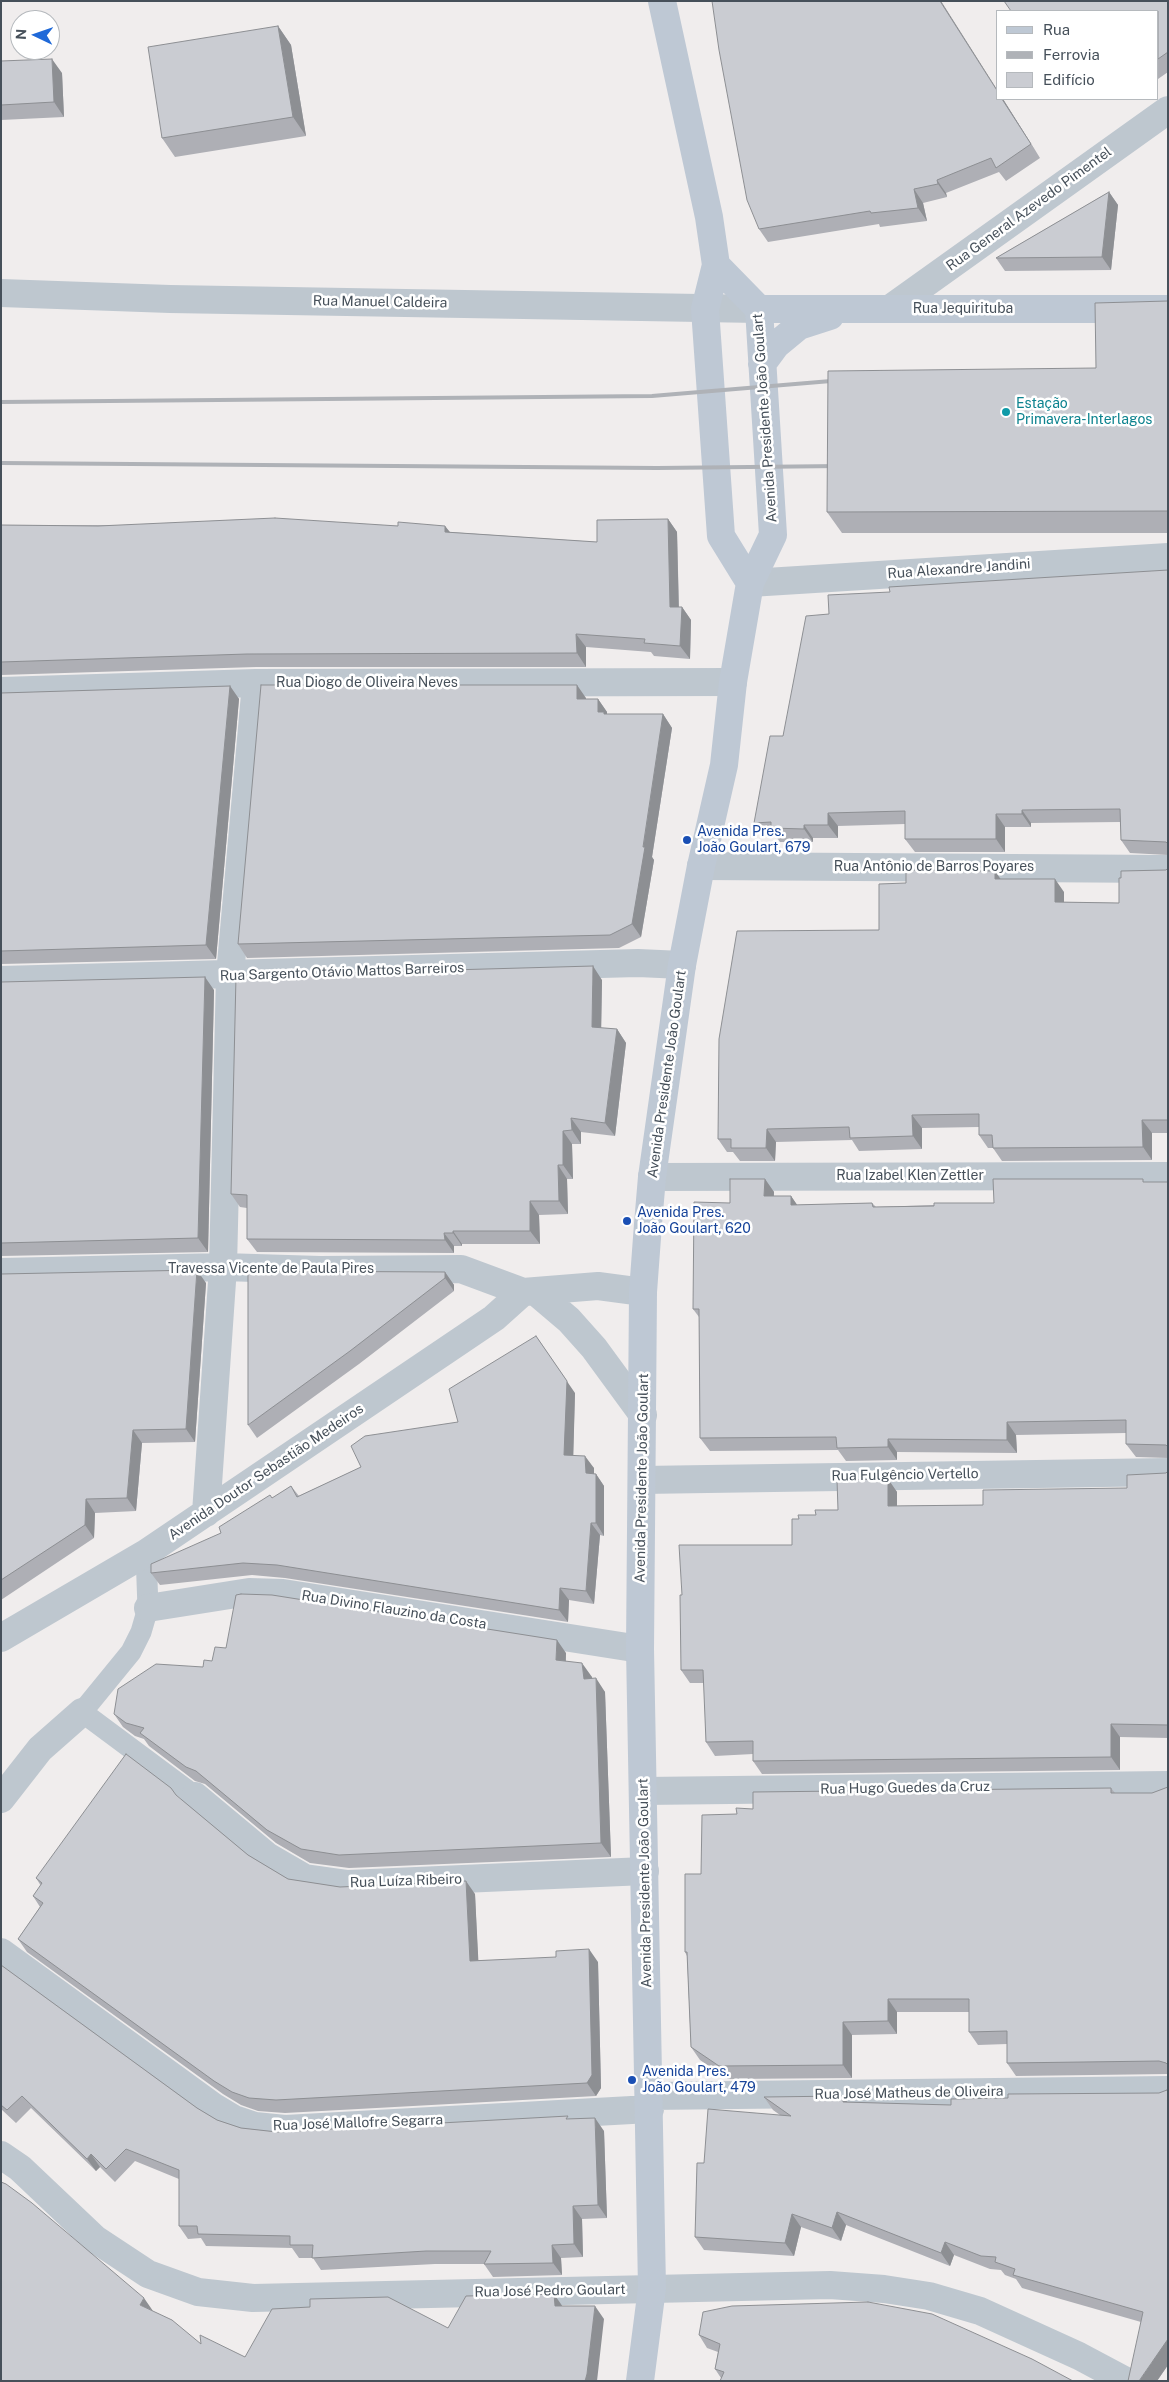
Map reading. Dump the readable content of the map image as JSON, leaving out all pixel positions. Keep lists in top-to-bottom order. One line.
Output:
{"streets":{"main road":["Rua Jequirituba","Avenida Presidente João Goulart"],"street":["Rua General Azevedo Pimentel","Rua Manuel Caldeira","Rua Alexandre Jandini","Rua Diogo de Oliveira Neves","Rua Antônio de Barros Poyares","Rua Sargento Otávio Mattos Barreiros","Rua Izabel Klen Zettler","Travessa Vicente de Paula Pires","Avenida Doutor Sebastião Medeiros","Rua Fulgêncio Vertello","Rua Divino Flauzino da Costa","Rua Hugo Guedes da Cruz","Rua Luíza Ribeiro","Rua José Matheus de Oliveira","Rua José Mallofre Segarra","Rua José Pedro Goulart"]},"crossings":[["Rua General Azevedo Pimentel","Rua Jequirituba"],["Rua Manuel Caldeira","Rua Jequirituba"],["Rua Manuel Caldeira","Avenida Presidente João Goulart"],["Rua Jequirituba","Avenida Presidente João Goulart"],["Avenida Presidente João Goulart","Rua Alexandre Jandini"],["Avenida Presidente João Goulart","Rua Diogo de Oliveira Neves"],["Avenida Presidente João Goulart","Rua Antônio de Barros Poyares"],["Avenida Presidente João Goulart","Rua Sargento Otávio Mattos Barreiros"],["Avenida Presidente João Goulart","Rua Izabel Klen Zettler"],["Avenida Presidente João Goulart","Travessa Vicente de Paula Pires"],["Avenida Presidente João Goulart","Rua Fulgêncio Vertello"],["Avenida Presidente João Goulart","Rua Divino Flauzino da Costa"],["Avenida Presidente João Goulart","Rua Hugo Guedes da Cruz"],["Avenida Presidente João Goulart","Rua Luíza Ribeiro"],["Avenida Presidente João Goulart","Rua José Matheus de Oliveira"],["Avenida Presidente João Goulart","Rua José Mallofre Segarra"],["Avenida Presidente João Goulart","Rua José Pedro Goulart"],["Travessa Vicente de Paula Pires","Avenida Doutor Sebastião Medeiros"],["Rua José Matheus de Oliveira","Rua José Mallofre Segarra"]],"places":["Estação Primavera-Interlagos","Avenida Pres. João Goulart, 679","Avenida Pres. João Goulart, 620","Avenida Pres. João Goulart, 479"],"legend":["Rua","Ferrovia","Edifício"],"north":"left"}
